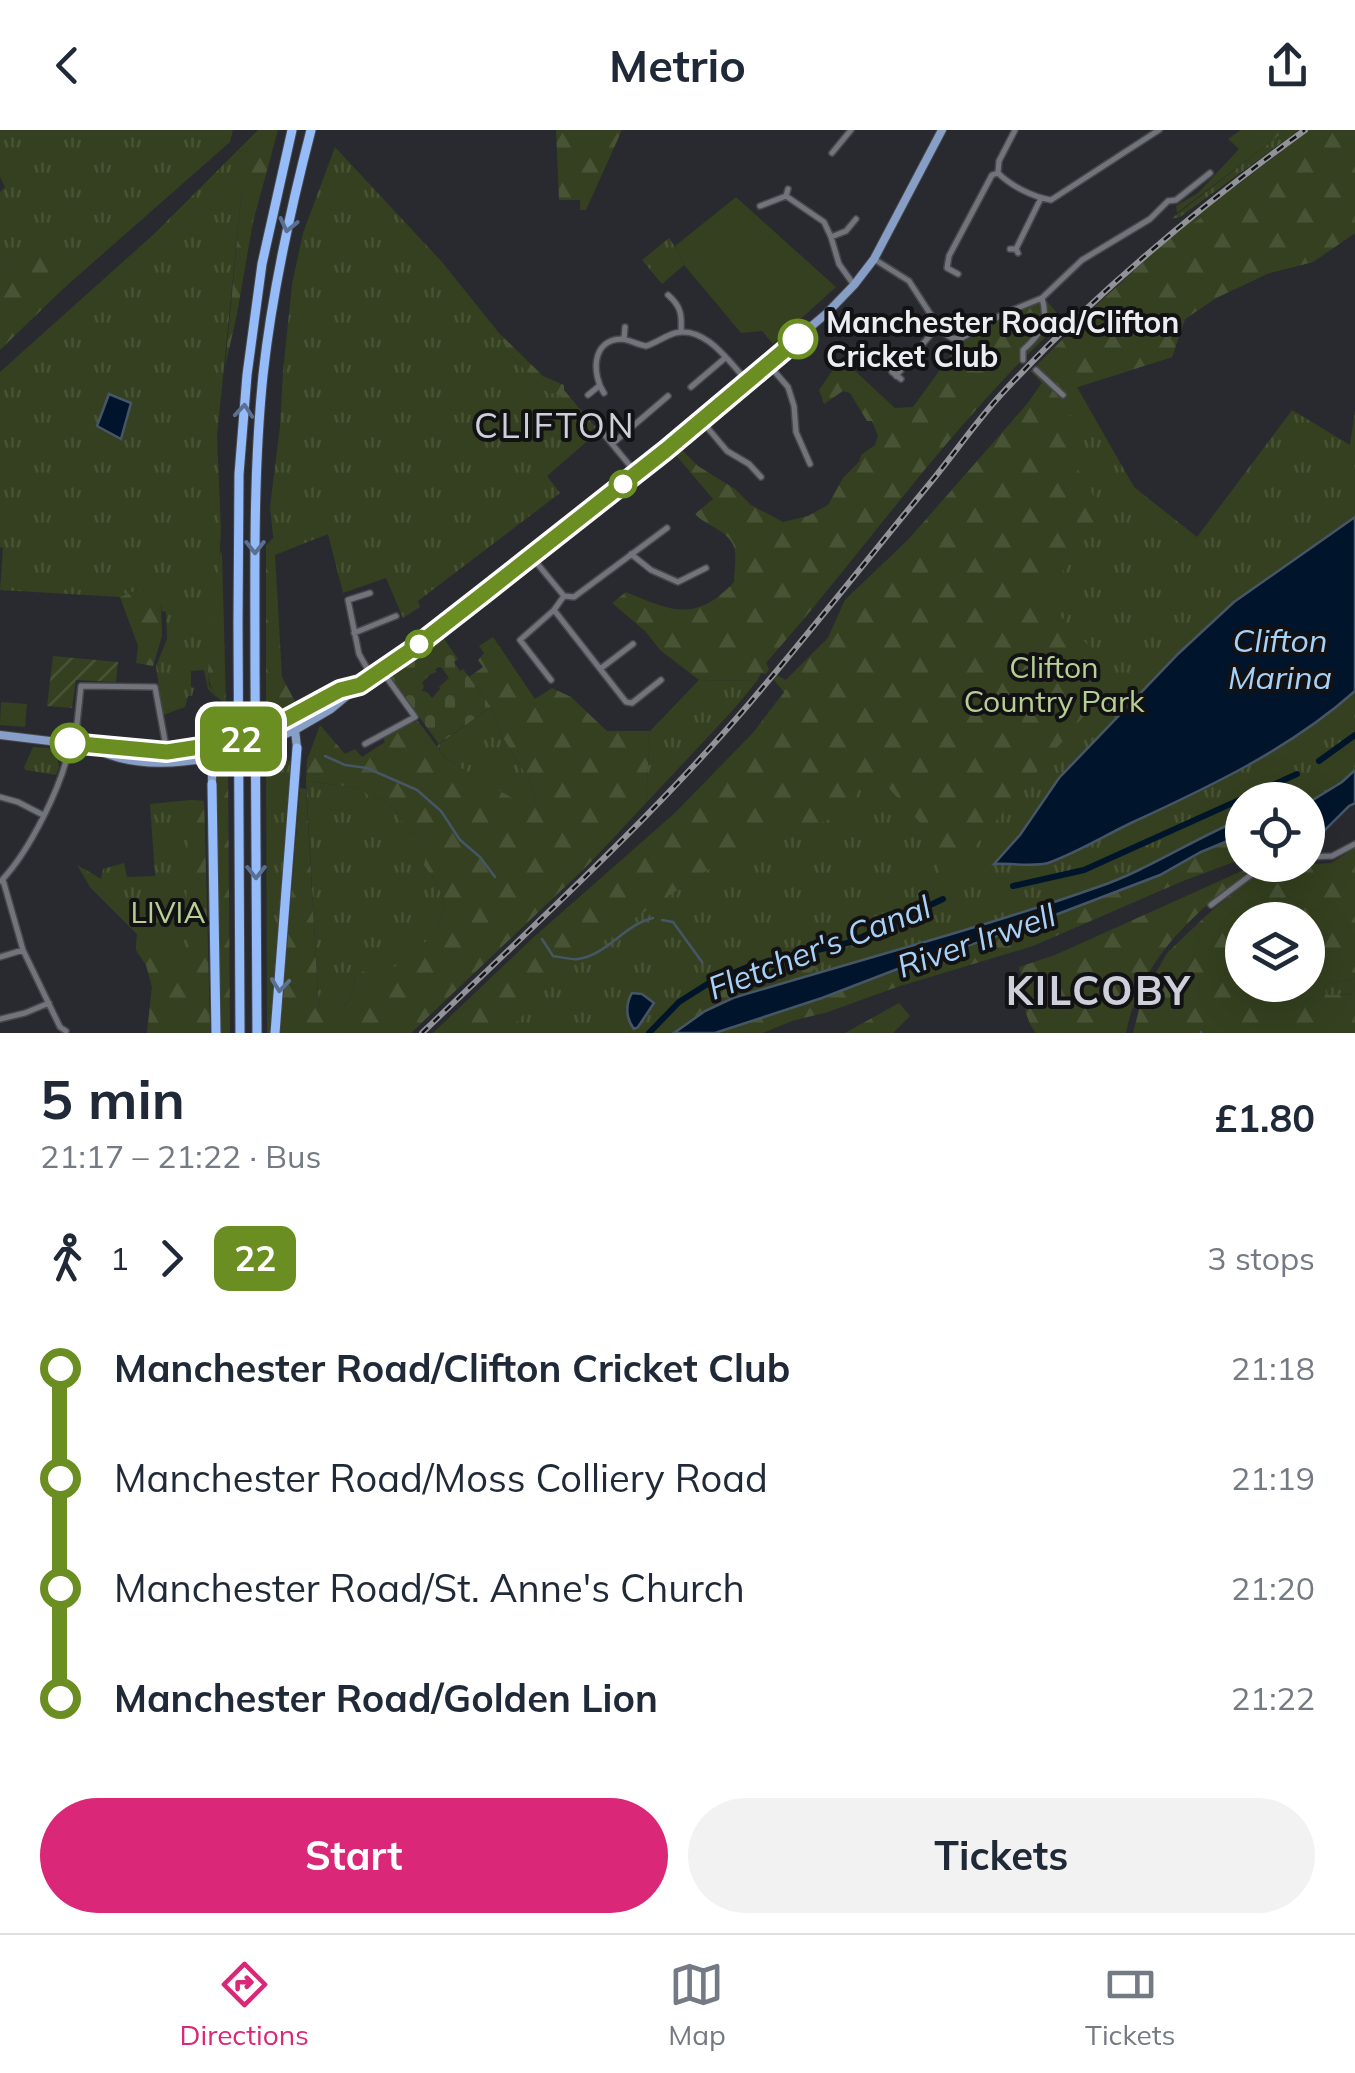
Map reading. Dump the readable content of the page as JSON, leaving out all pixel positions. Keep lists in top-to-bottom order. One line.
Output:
{"districts":["CLIFTON","KILCOBY"],"water":["Clifton Marina","River Irwell","Fletcher's Canal"],"parks":["Clifton Country Park","LIVIA"],"places":["Manchester Road/Clifton Cricket Club"],"lines":["bus line 22"],"page":{"header":"Metrio","on_map":"22","heading":["5 min","21:17 – 21:22 · Bus","£1.80"],"legs":["1","22","3 stops"],"list":[{"name":"Manchester Road/Clifton Cricket Club","value":"21:18"},{"name":"Manchester Road/Moss Colliery Road","value":"21:19"},{"name":"Manchester Road/St. Anne's Church","value":"21:20"},{"name":"Manchester Road/Golden Lion","value":"21:22"}],"buttons":["Start","Tickets"],"tabs":["Directions","Map","Tickets"]}}
